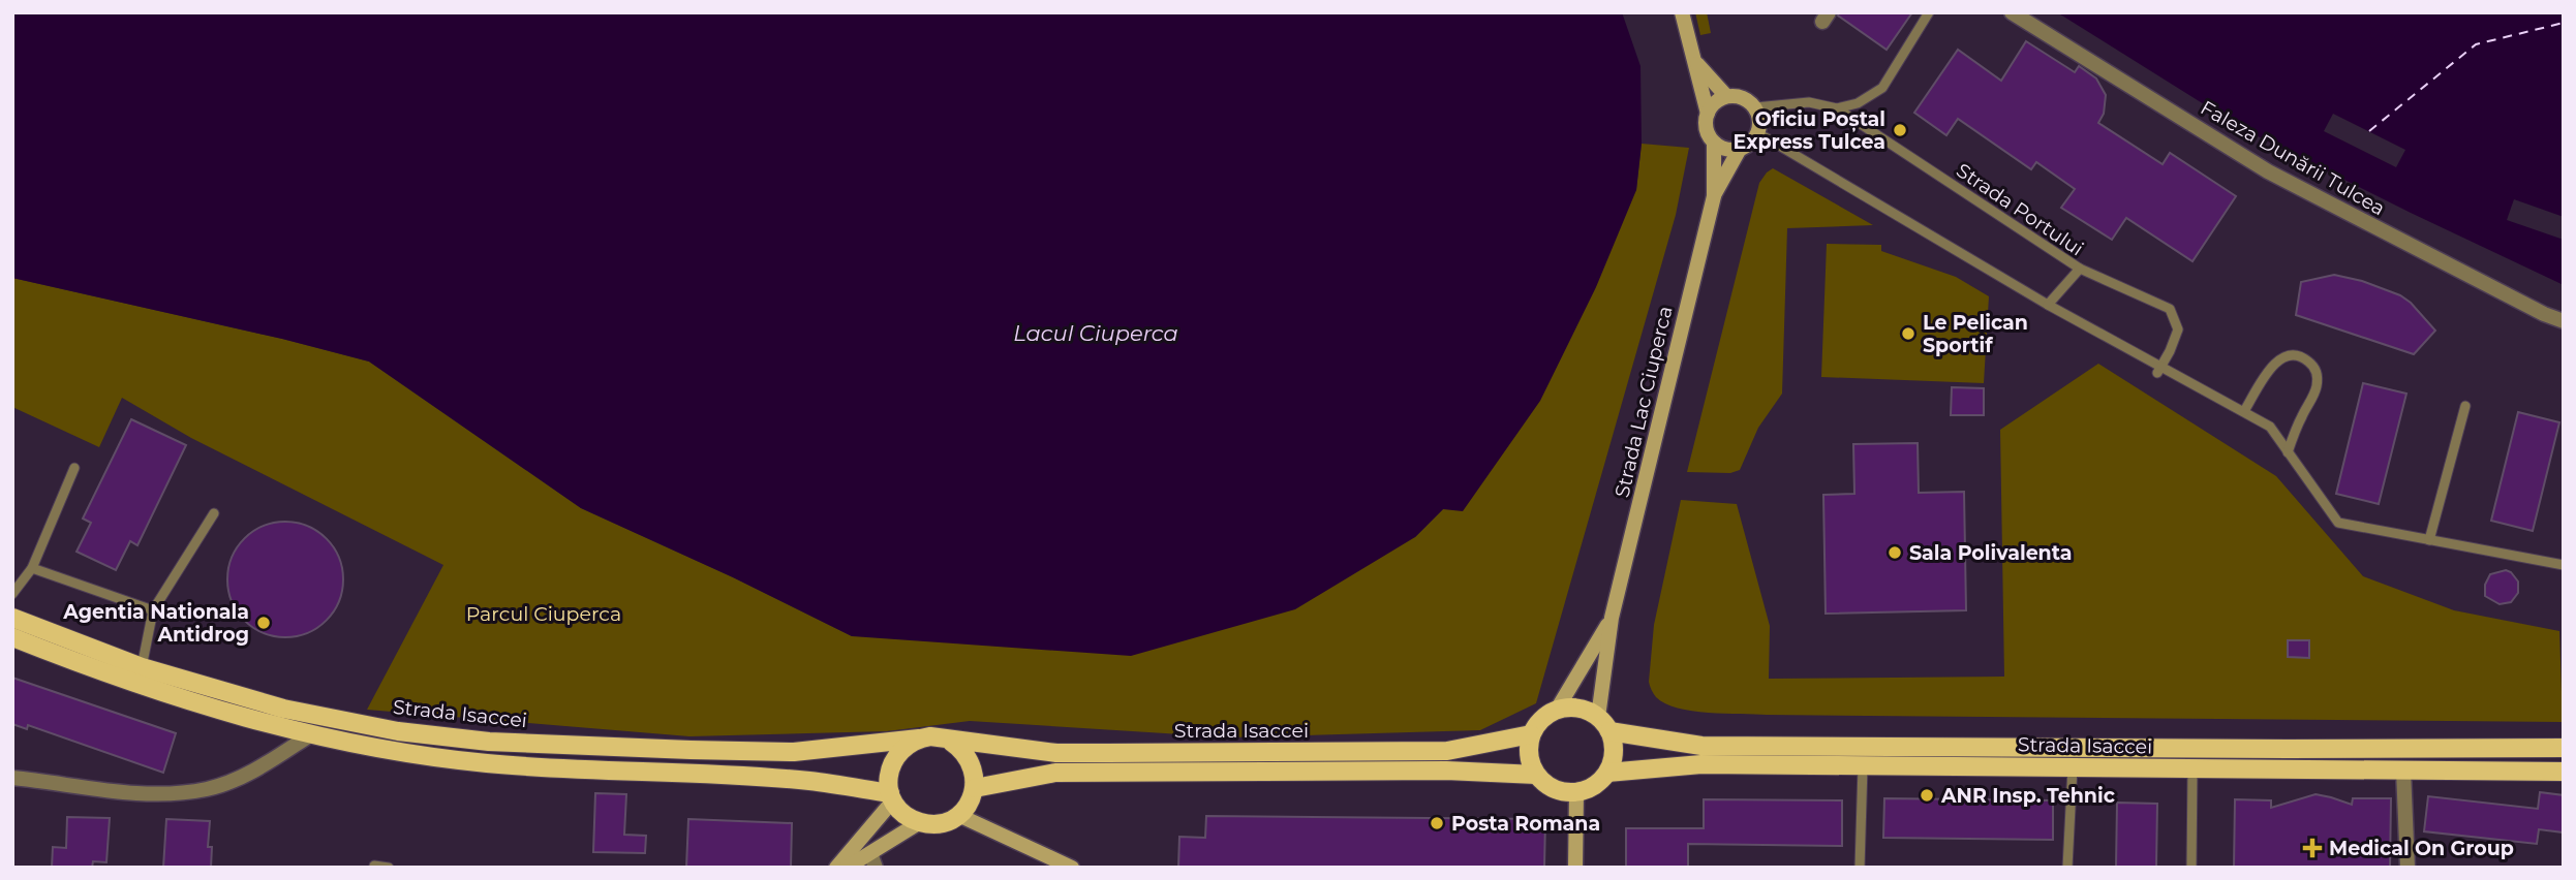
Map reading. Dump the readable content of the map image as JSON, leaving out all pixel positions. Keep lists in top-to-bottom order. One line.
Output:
{"streets":{"main road":["Strada Isaccei"],"street":["Faleza Dunării Tulcea","Strada Lac Ciuperca"],"lane":["Strada Portului"]},"crossings":[["Strada Portului","Strada Lac Ciuperca"],["Strada Lac Ciuperca","Strada Isaccei"]],"water":["Lacul Ciuperca"],"parks":["Parcul Ciuperca"],"places":{"other":["Oficiu Poștal Express Tulcea","Le Pelican Sportif","Sala Polivalenta","Agentia Nationala Antidrog","ANR Insp. Tehnic","Posta Romana"],"health":["Medical On Group"]}}
